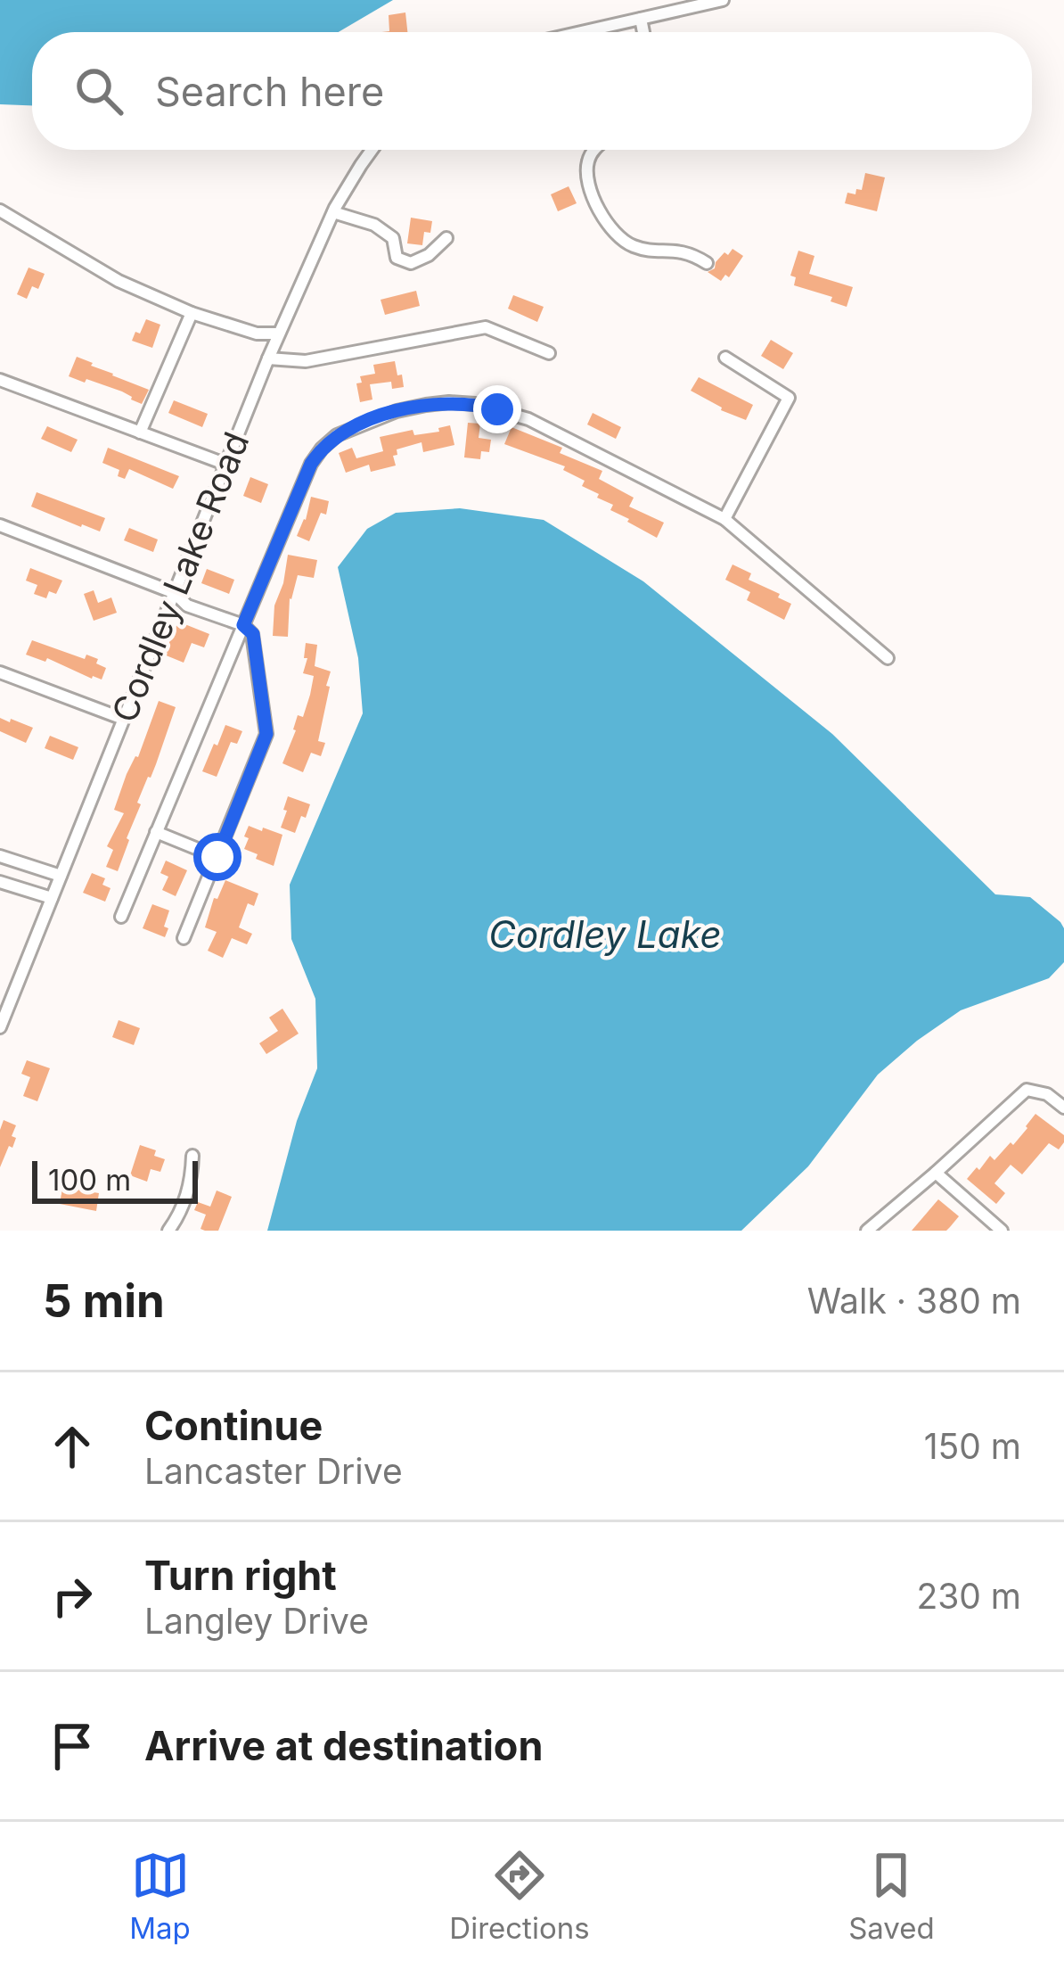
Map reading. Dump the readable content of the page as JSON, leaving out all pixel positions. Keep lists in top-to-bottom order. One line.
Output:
{"streets":{"street":["Cordley Lake Road"]},"water":["Cordley Lake"],"scale_bar":"100 m","page":{"search":"Search here","scale":"100 m","heading":["5 min","Walk · 380 m"],"list":[["Continue","Lancaster Drive","150 m"],["Turn right","Langley Drive","230 m"],"Arrive at destination"],"nav":["Map","Directions","Saved"]}}
